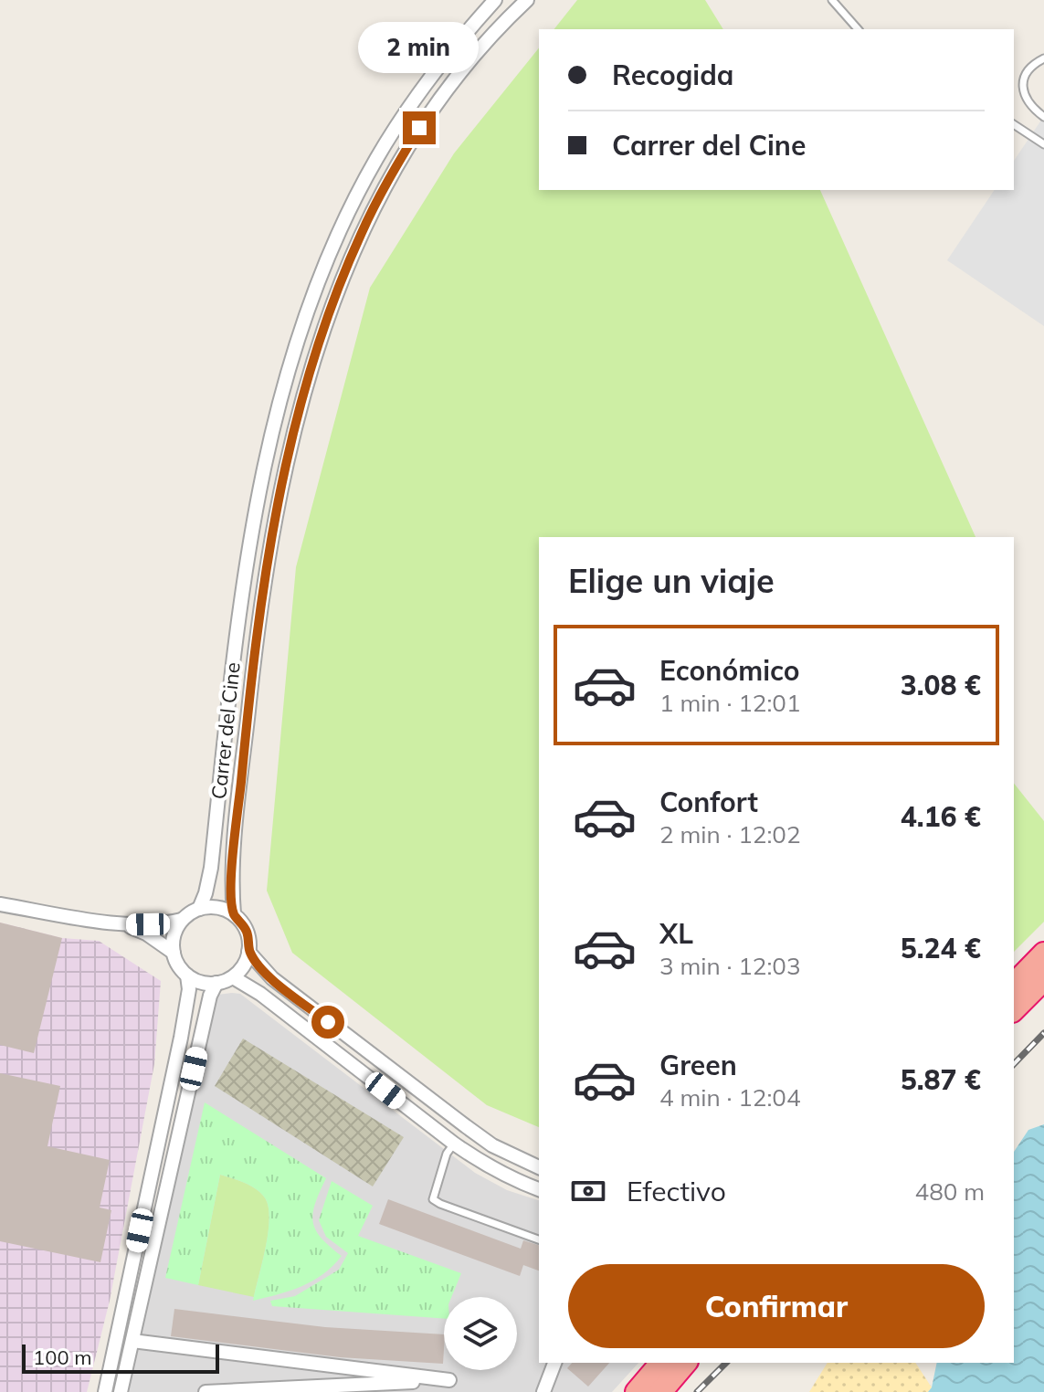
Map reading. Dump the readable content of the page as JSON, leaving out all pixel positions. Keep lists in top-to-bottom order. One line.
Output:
{"streets":{"street":["Carrer del Cine"]},"scale_bar":"100 m","page":{"bubble":"2 min","banner":["Recogida","Carrer del Cine"],"heading":"Elige un viaje","list":[{"name":"Económico","note":"1 min · 12:01","value":"3.08 €"},{"name":"Confort","note":"2 min · 12:02","value":"4.16 €"},{"name":"XL","note":"3 min · 12:03","value":"5.24 €"},{"name":"Green","note":"4 min · 12:04","value":"5.87 €"}],"pay":["Efectivo","480 m"],"buttons":"Confirmar","scale":"100 m"}}
